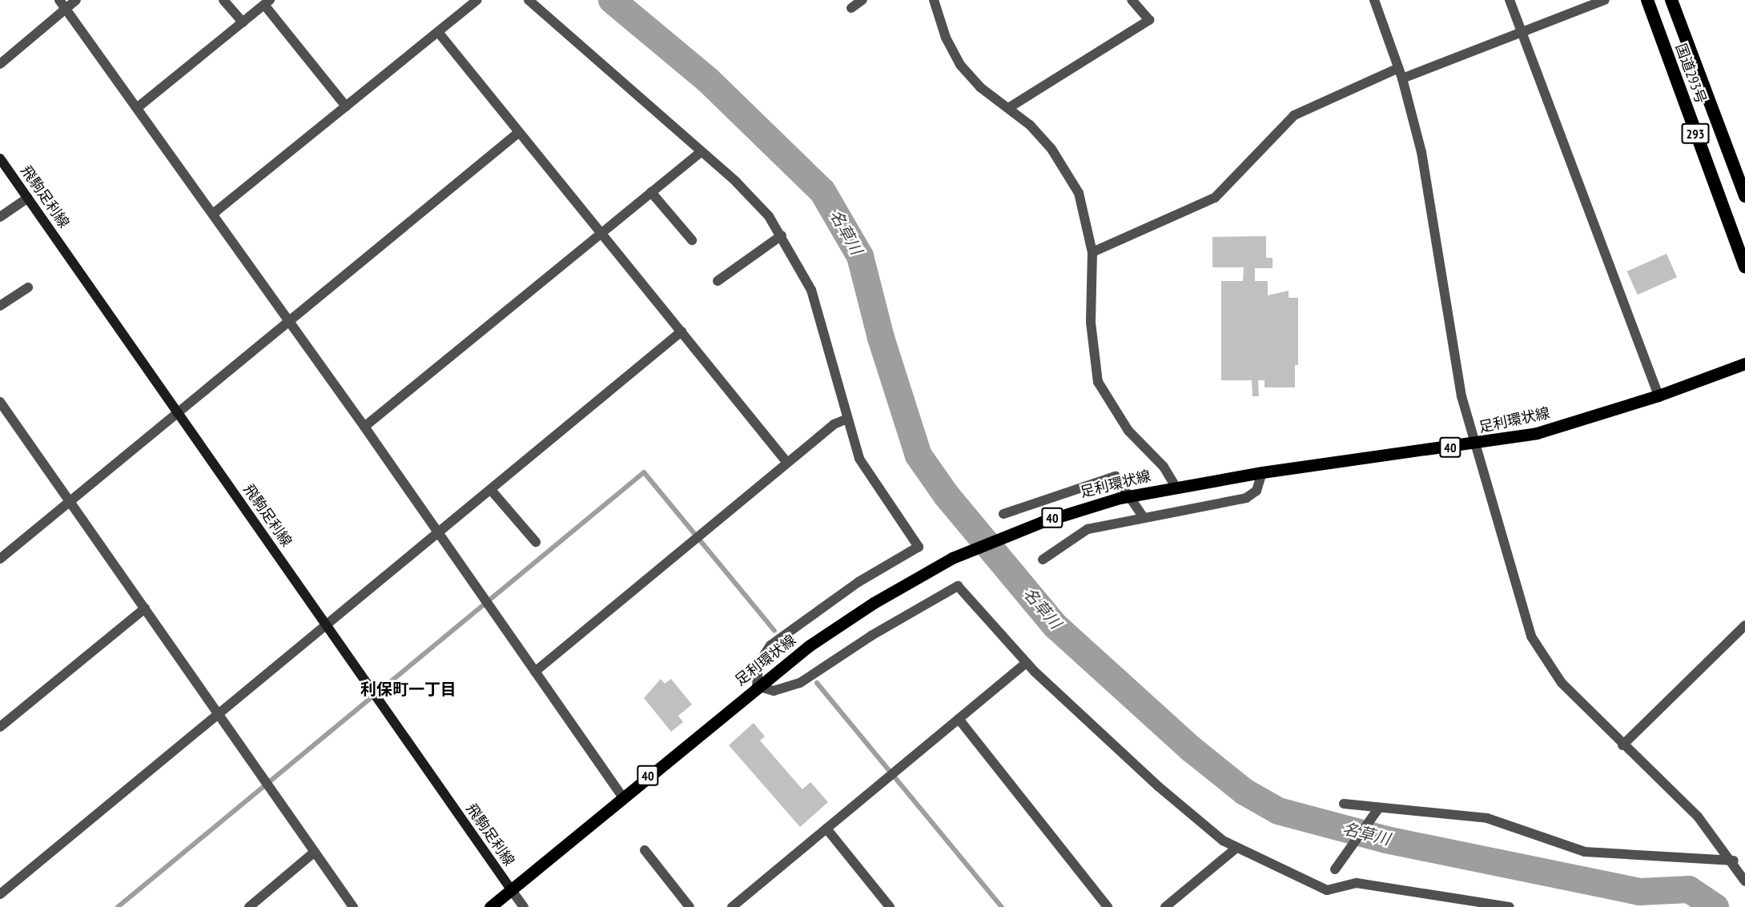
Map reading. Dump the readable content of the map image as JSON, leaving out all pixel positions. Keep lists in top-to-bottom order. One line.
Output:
{"streets":{"highway":["国道293号","293"],"main road":["飛駒足利線","足利環状線","40"]},"crossings":[["飛駒足利線","足利環状線"]],"districts":["利保町一丁目"],"water":["名草川"]}
